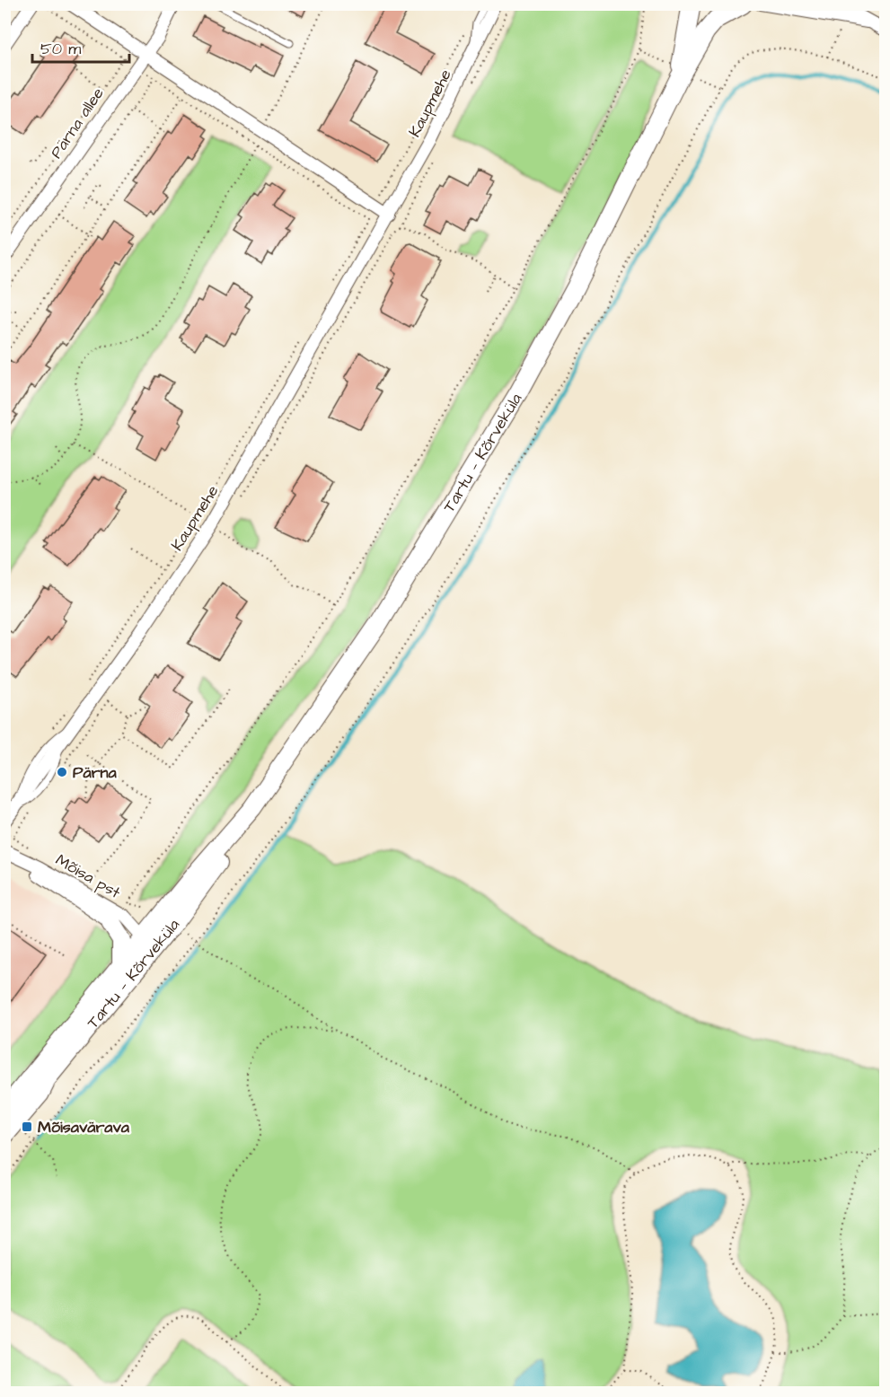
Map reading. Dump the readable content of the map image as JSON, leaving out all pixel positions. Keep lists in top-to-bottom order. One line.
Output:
{"streets":{"main road":["Tartu — Kõrveküla"],"street":["Kaupmehe","Pärna allee","Mõisa pst"]},"crossings":[["Tartu — Kõrveküla","Mõisa pst"]],"places":{"other":["Pärna"],"transit":["Mõisavärava"]},"scale_bar":"50 m"}
